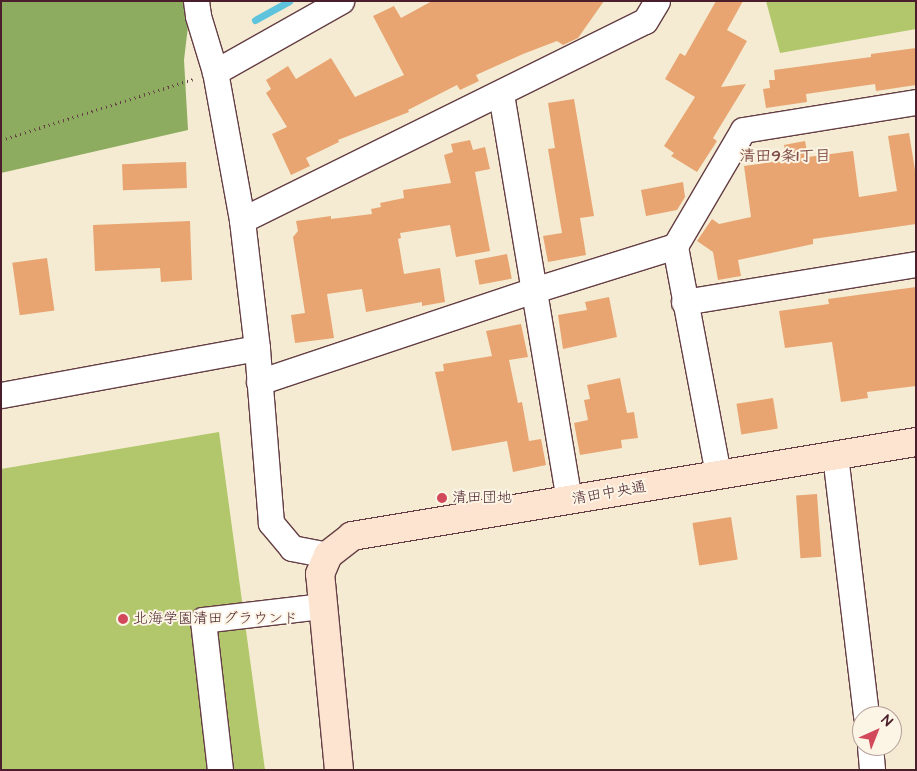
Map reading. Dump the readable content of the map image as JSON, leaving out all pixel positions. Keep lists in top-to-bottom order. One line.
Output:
{"streets":{"street":["清田中央通"]},"districts":["清田9条1丁目"],"places":["清田団地","北海学園清田グラウンド"],"north":"top right"}
